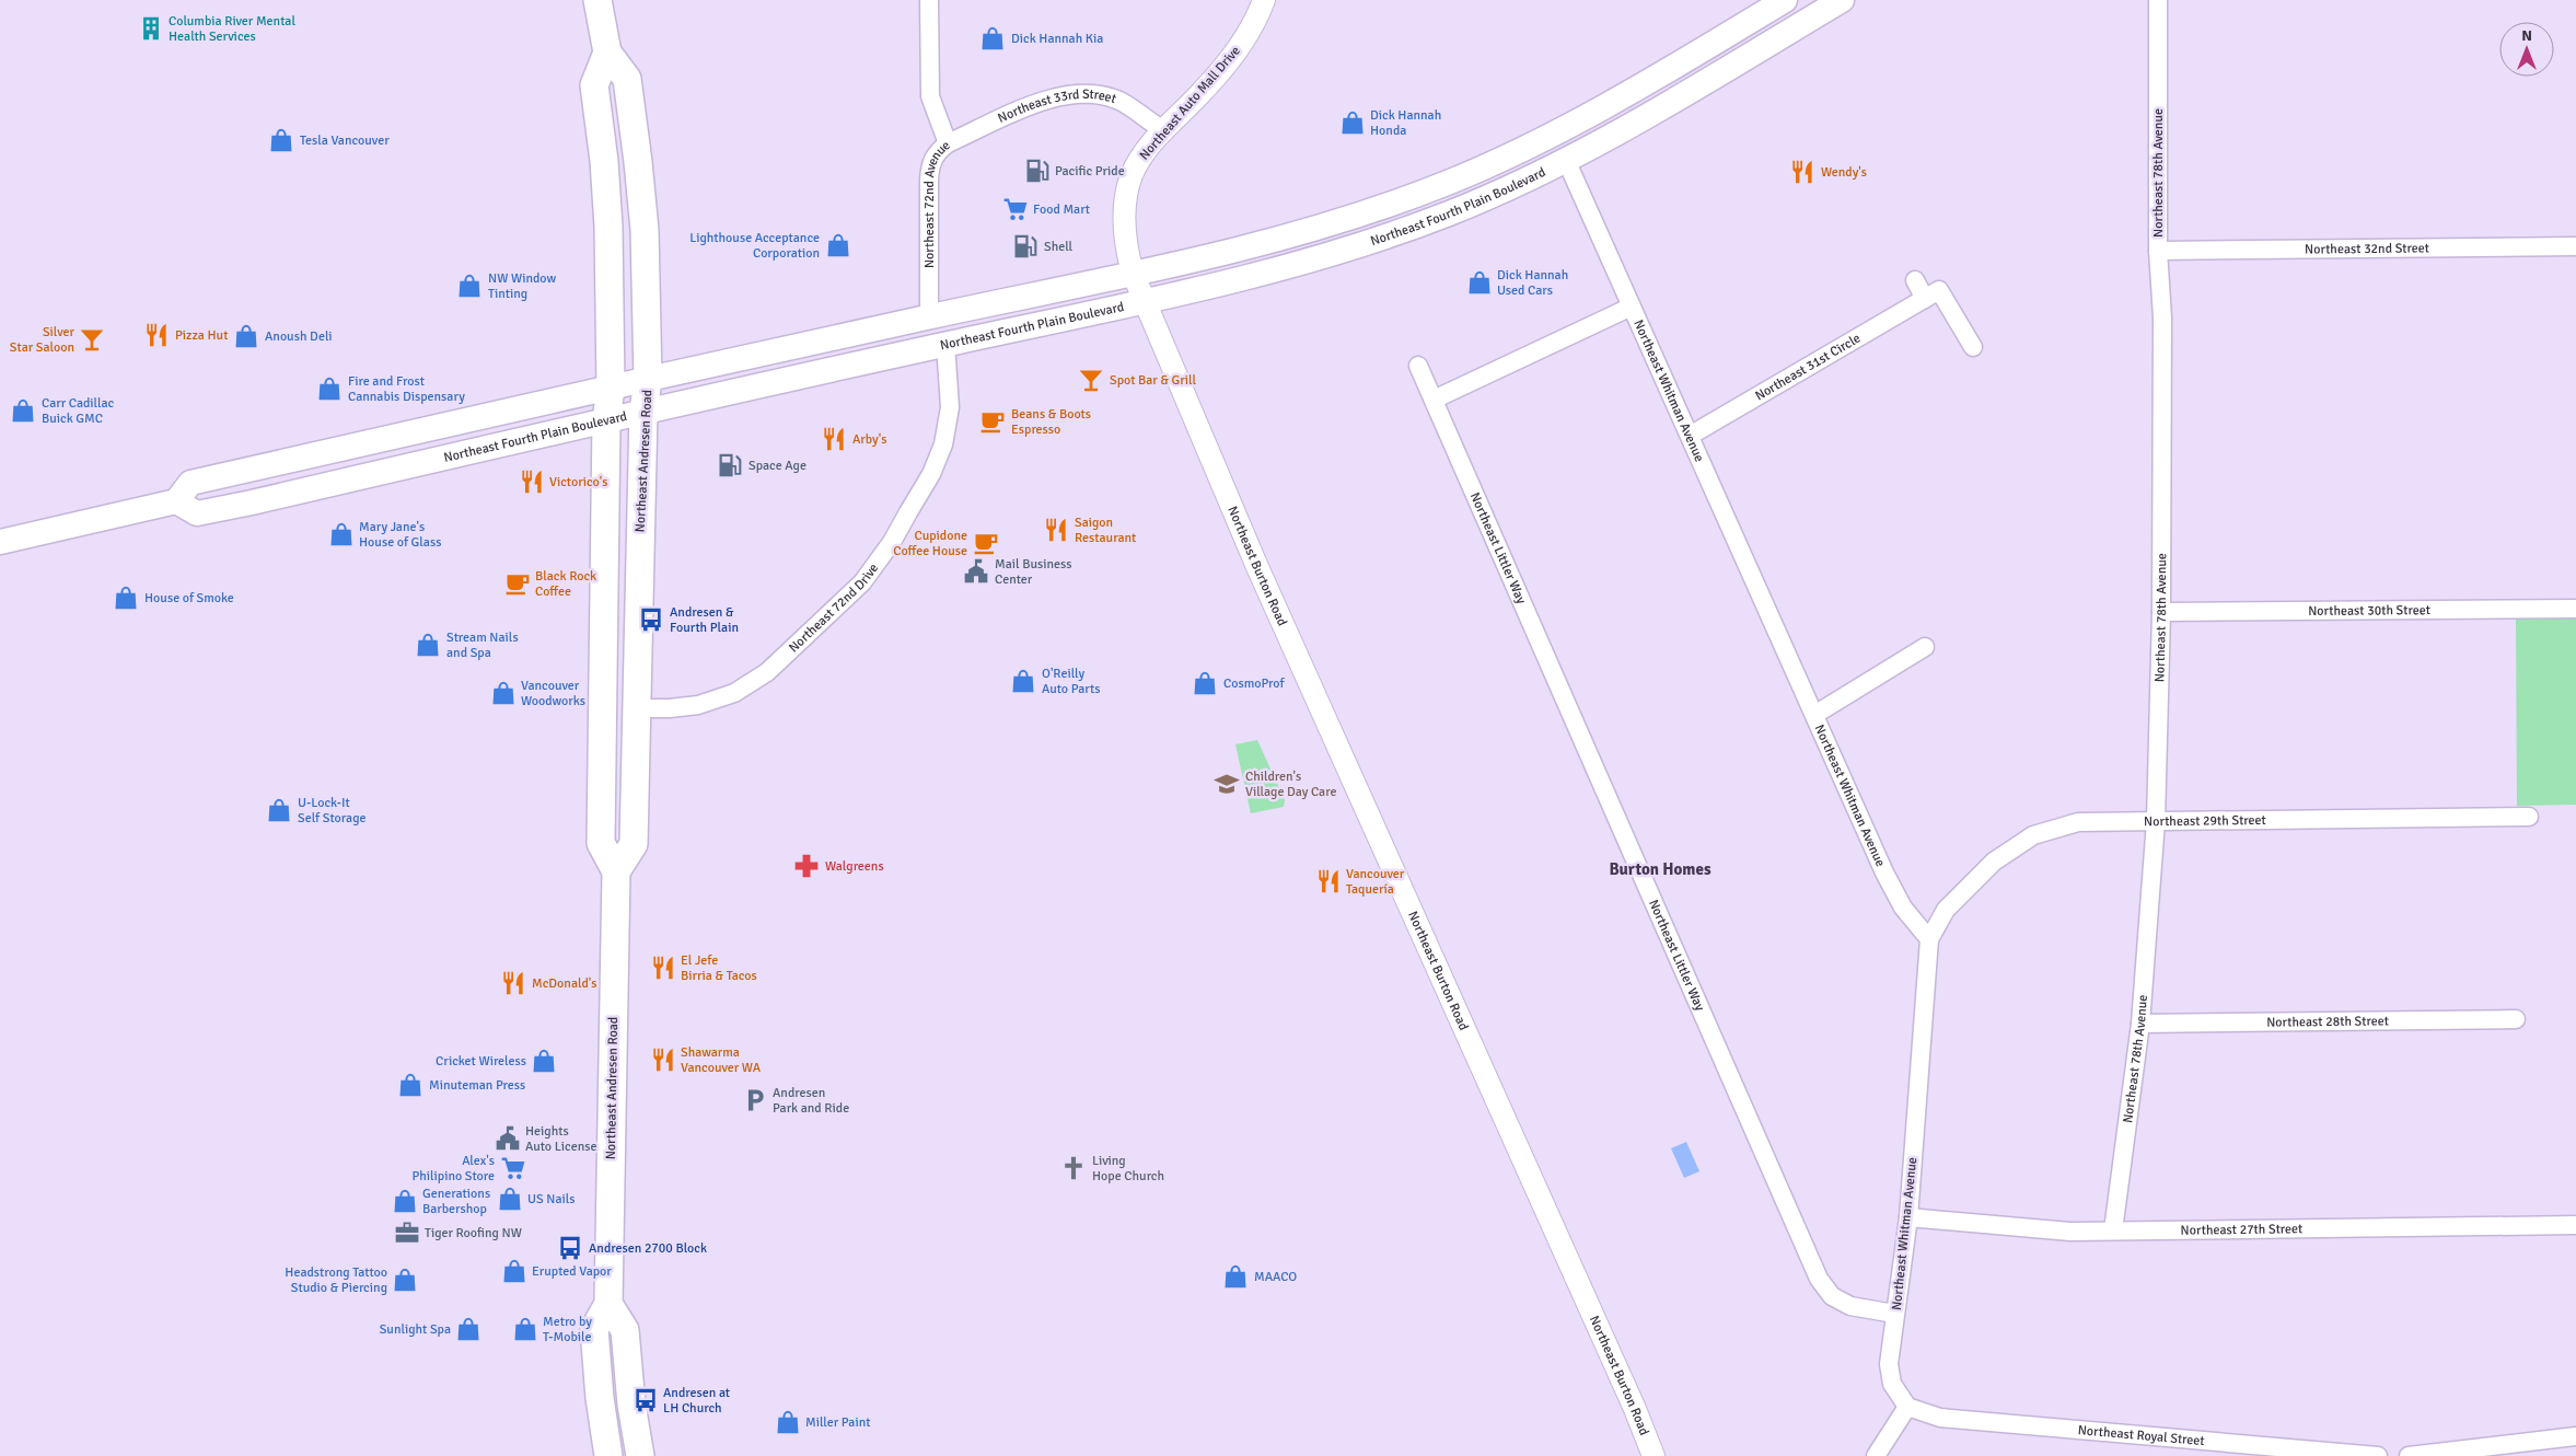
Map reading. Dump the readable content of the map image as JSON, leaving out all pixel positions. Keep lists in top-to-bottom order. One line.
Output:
{"streets":{"main road":["Northeast Fourth Plain Boulevard","Northeast Andresen Road"],"street":["Northeast Auto Mall Drive","Northeast 33rd Street","Northeast 78th Avenue","Northeast 72nd Avenue","Northeast 32nd Street","Northeast 31st Circle","Northeast Whitman Avenue","Northeast Littler Way","Northeast Burton Road","Northeast 72nd Drive","Northeast 30th Street","Northeast 29th Street","Northeast 28th Street","Northeast 27th Street","Northeast Royal Street"]},"crossings":[["Northeast Auto Mall Drive","Northeast 33rd Street"],["Northeast Auto Mall Drive","Northeast Fourth Plain Boulevard"],["Northeast Auto Mall Drive","Northeast Burton Road"],["Northeast 33rd Street","Northeast 72nd Avenue"],["Northeast 78th Avenue","Northeast 32nd Street"],["Northeast 78th Avenue","Northeast 30th Street"],["Northeast 78th Avenue","Northeast 29th Street"],["Northeast 78th Avenue","Northeast 28th Street"],["Northeast 78th Avenue","Northeast 27th Street"],["Northeast Fourth Plain Boulevard","Northeast 72nd Avenue"],["Northeast Fourth Plain Boulevard","Northeast Whitman Avenue"],["Northeast Fourth Plain Boulevard","Northeast Andresen Road"],["Northeast Fourth Plain Boulevard","Northeast Burton Road"],["Northeast Fourth Plain Boulevard","Northeast 72nd Drive"],["Northeast 31st Circle","Northeast Whitman Avenue"],["Northeast Whitman Avenue","Northeast Littler Way"],["Northeast Whitman Avenue","Northeast 29th Street"],["Northeast Whitman Avenue","Northeast 27th Street"],["Northeast Whitman Avenue","Northeast Royal Street"],["Northeast Andresen Road","Northeast 72nd Drive"]],"districts":["Burton Homes"],"places":{"building":["Columbia River Mental Health Services"],"shop":["Dick Hannah Kia","Dick Hannah Honda","Tesla Vancouver","Lighthouse Acceptance Corporation","Dick Hannah Used Cars","NW Window Tinting","Anoush Deli","Fire and Frost Cannabis Dispensary","Carr Cadillac Buick GMC","Mary Jane's House of Glass","House of Smoke","Stream Nails and Spa","O'Reilly Auto Parts","CosmoProf","Vancouver Woodworks","U-Lock-It Self Storage","Cricket Wireless","Minuteman Press","US Nails","Generations Barbershop","Erupted Vapor","MAACO","Headstrong Tattoo Studio & Piercing","Sunlight Spa","Metro by T-Mobile","Miller Paint"],"fuel station":["Pacific Pride","Shell","Space Age"],"restaurant":["Wendy's","Pizza Hut","Arby's","Victorico's","Saigon Restaurant","Vancouver Taquería","El Jefe Birria & Tacos","McDonald's","Shawarma Vancouver WA"],"supermarket":["Food Mart","Alex's Philipino Store"],"bar":["Silver Star Saloon","Spot Bar & Grill"],"cafe":["Beans & Boots Espresso","Cupidone Coffee House","Black Rock Coffee"],"public building":["Mail Business Center","Heights Auto License"],"bus stop":["Andresen & Fourth Plain","Andresen 2700 Block","Andresen at LH Church"],"school or university":["Children's Village Day Care"],"pharmacy":["Walgreens"],"parking":["Andresen Park and Ride"],"church":["Living Hope Church"],"office":["Tiger Roofing NW"]},"north":"top"}
